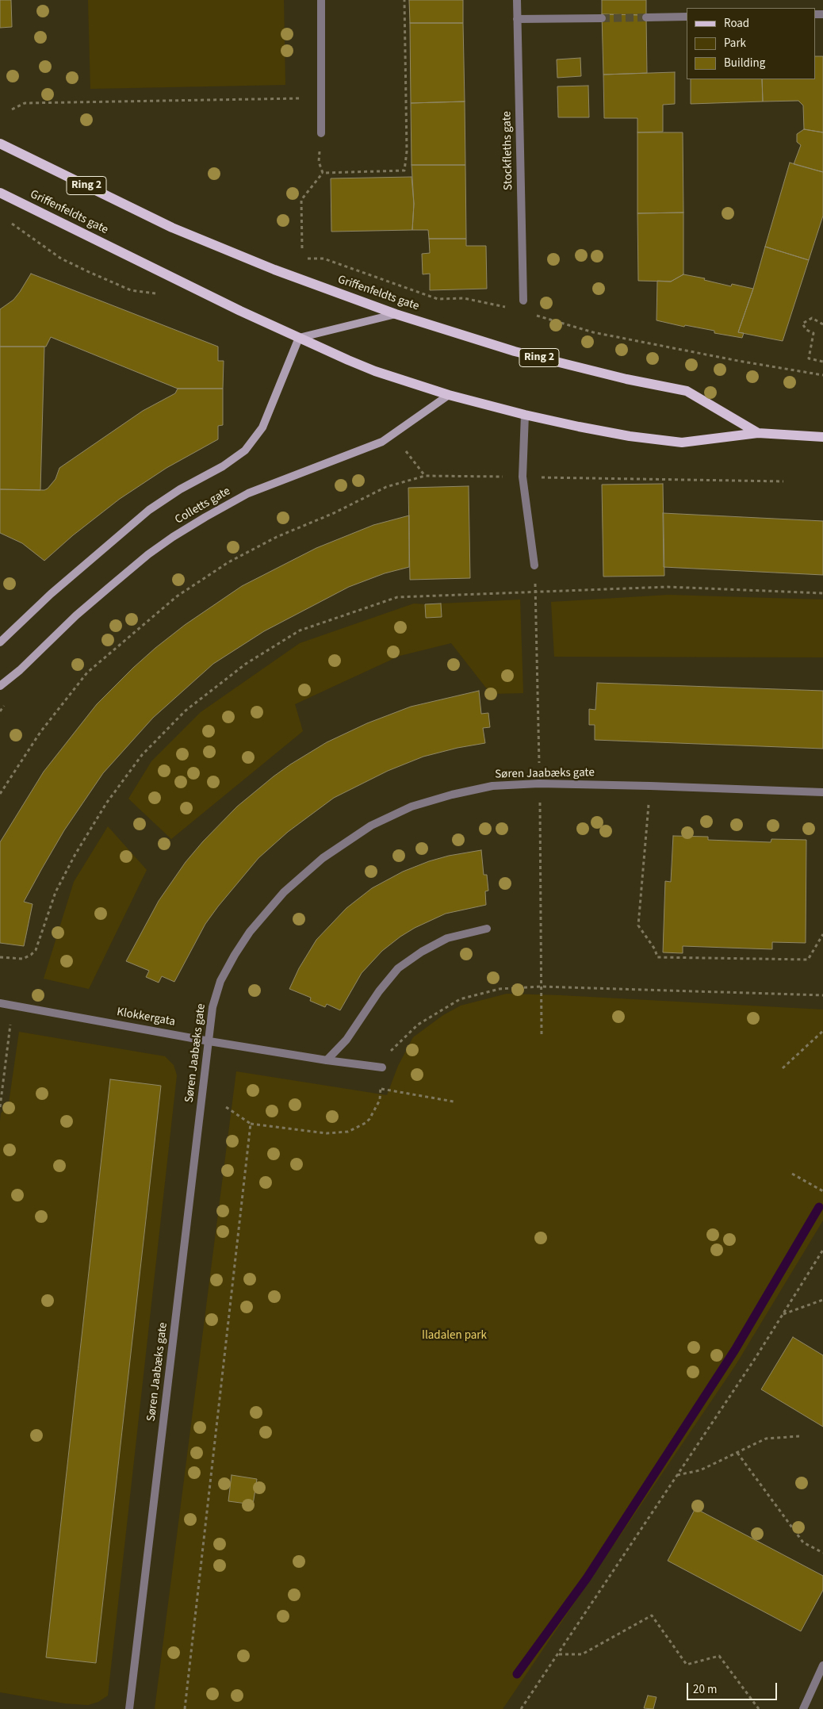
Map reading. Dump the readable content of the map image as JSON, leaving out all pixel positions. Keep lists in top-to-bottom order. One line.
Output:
{"streets":{"main road":["Ring 2","Griffenfeldts gate","Colletts gate"],"street":["Stockfleths gate","Søren Jaabæks gate","Klokkergata"]},"crossings":[["Griffenfeldts gate","Colletts gate"],["Søren Jaabæks gate","Klokkergata"]],"parks":["Iladalen park"],"legend":["Road","Park","Building"],"scale_bar":"20 m"}
